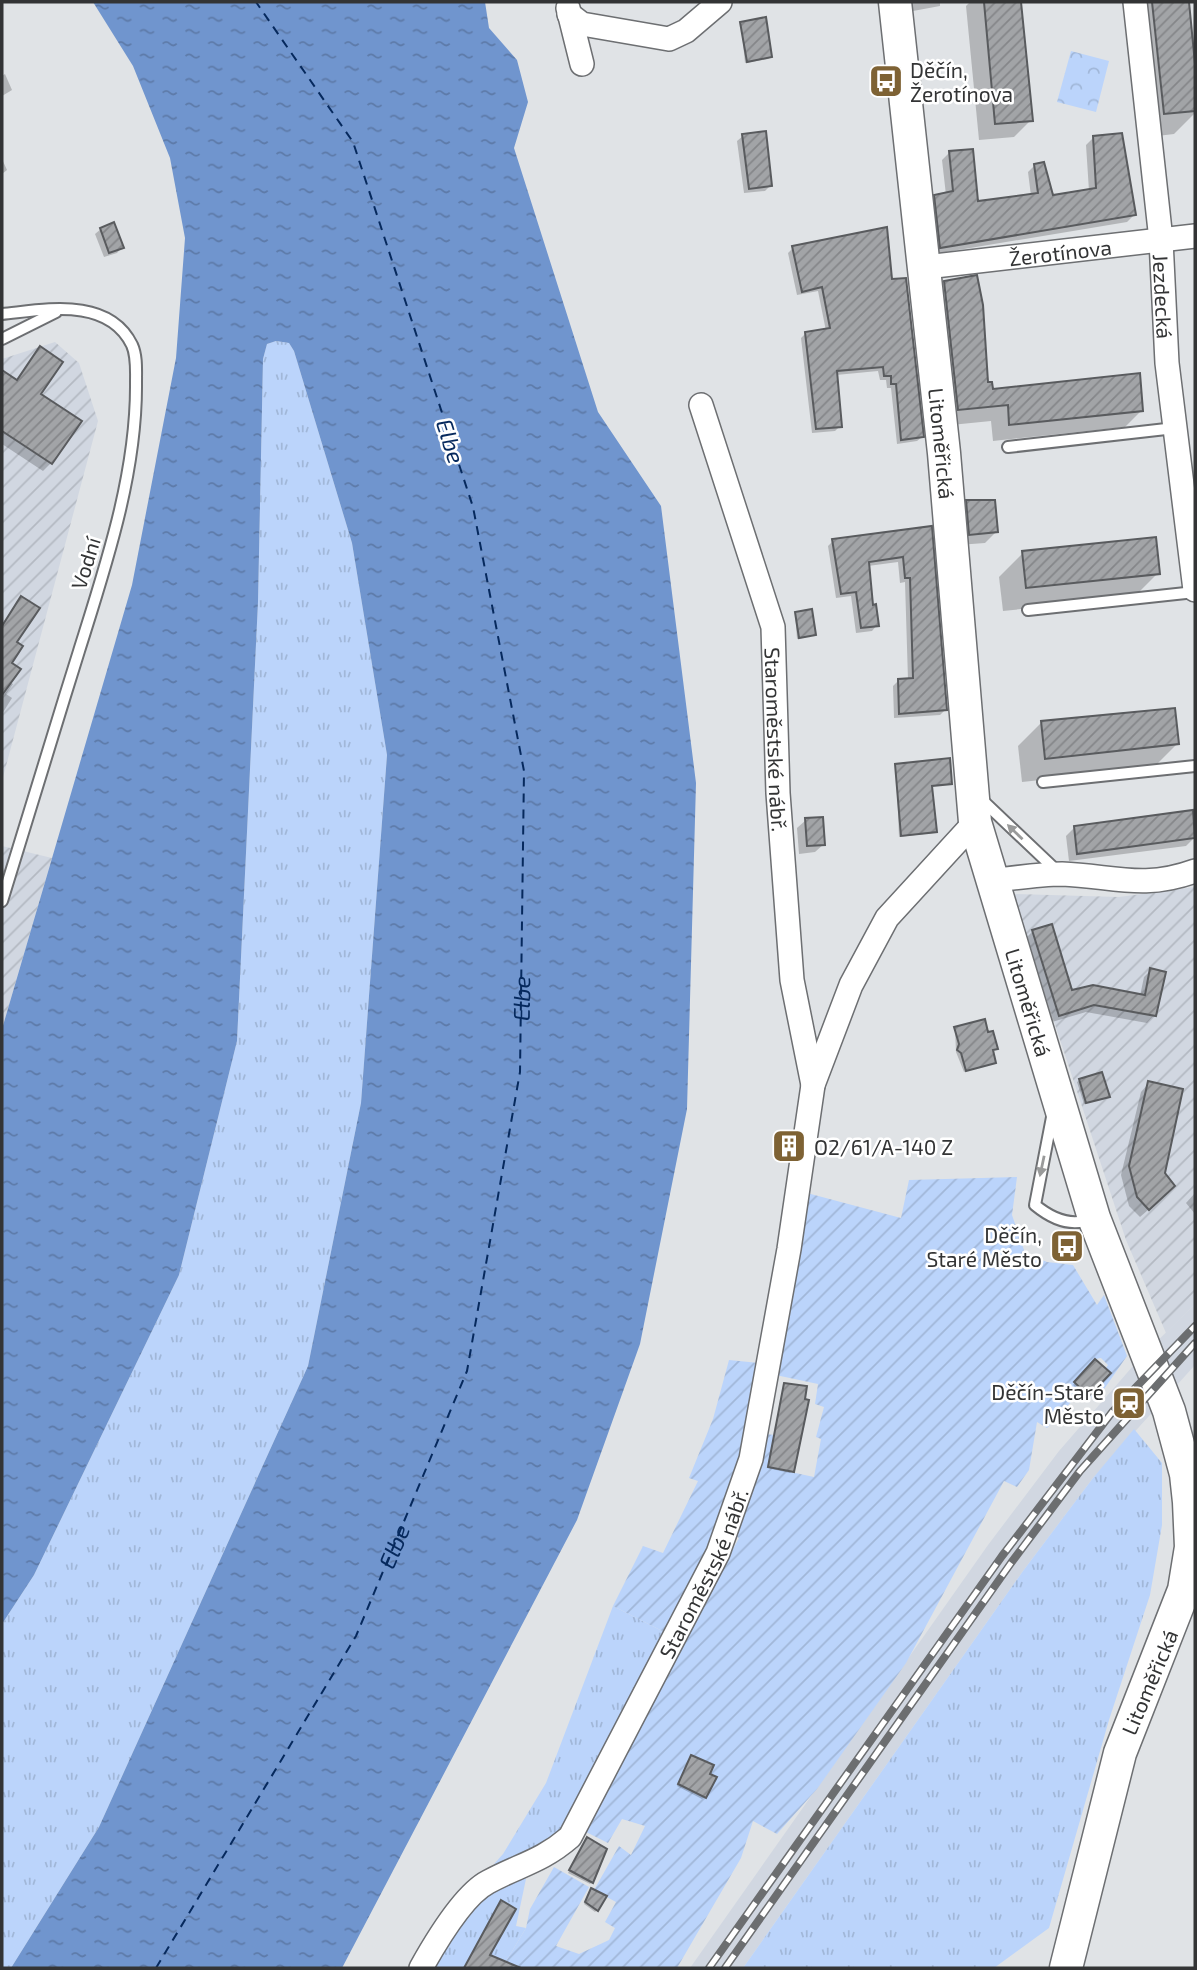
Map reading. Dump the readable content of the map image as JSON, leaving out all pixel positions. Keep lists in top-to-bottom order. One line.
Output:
{"streets":{"main road":["Litoměřická"],"street":["Žerotínova","Jezdecká","Staroměstské nábř."],"lane":["Vodní"]},"crossings":[["Žerotínova","Jezdecká"],["Žerotínova","Litoměřická"],["Litoměřická","Staroměstské nábř."]],"water":["Elbe"],"places":{"bus stop":["Děčín, Žerotínova","Děčín, Staré Město"],"building":["O2/61/A-140 Z"],"station":["Děčín-Staré Město"]}}
